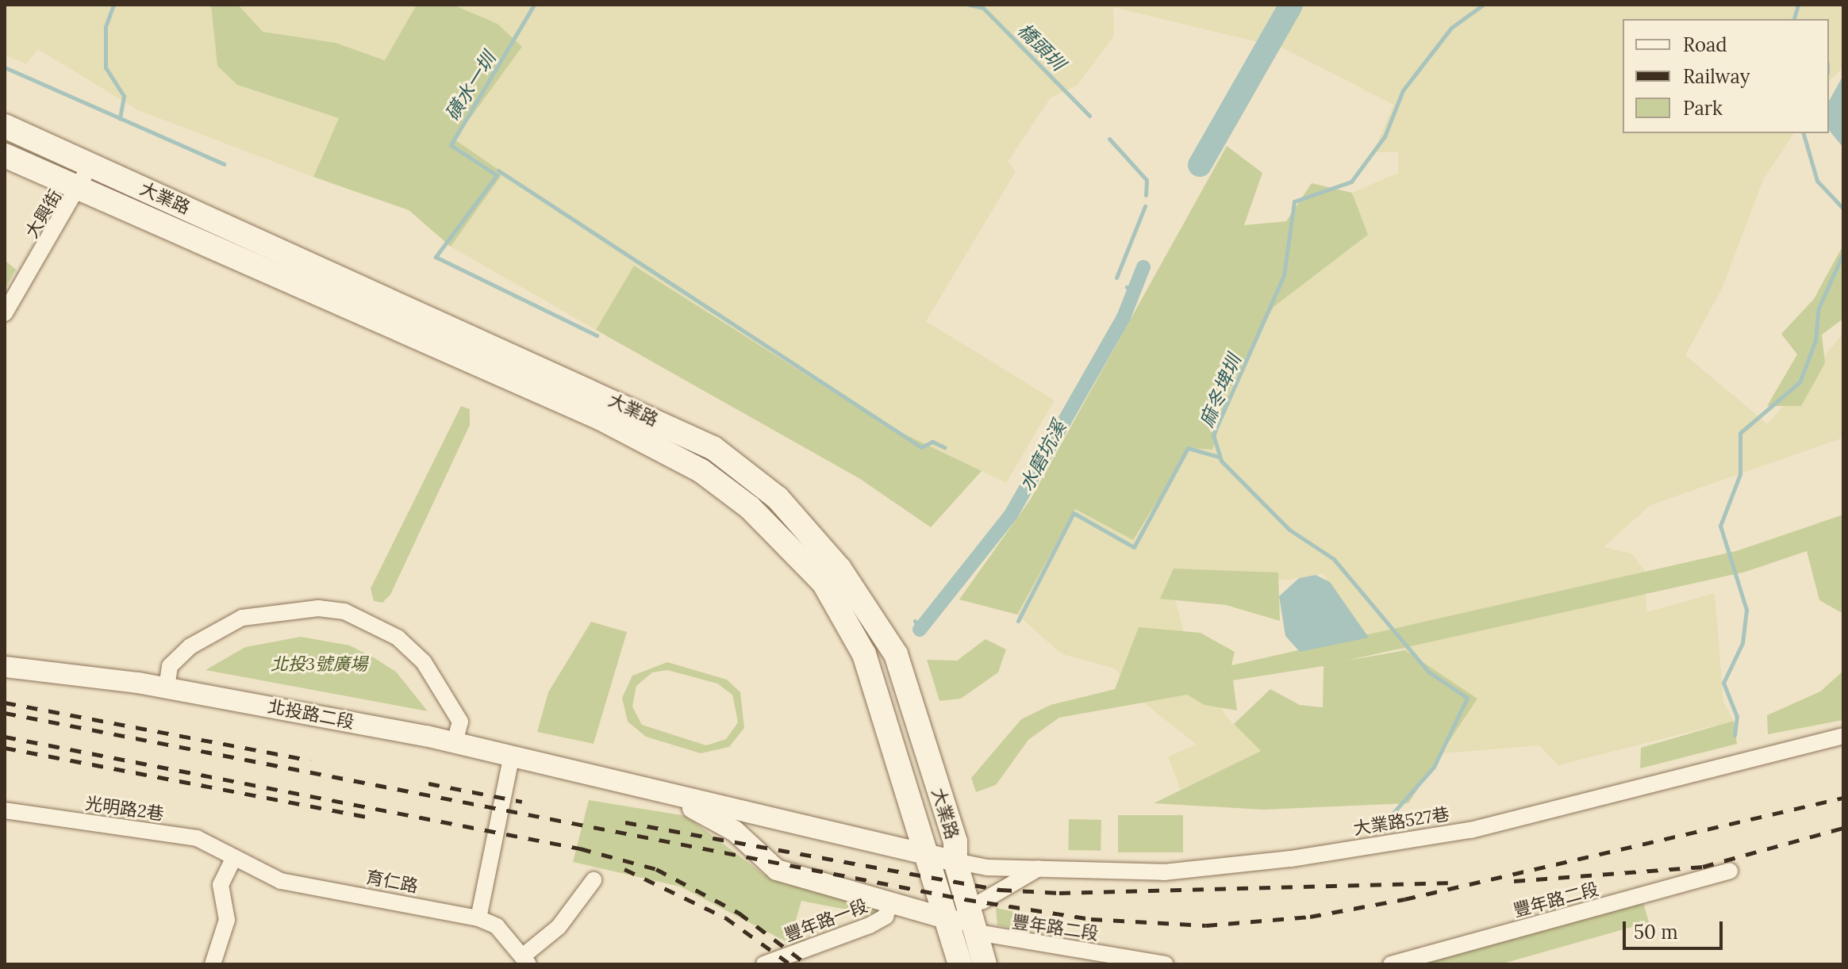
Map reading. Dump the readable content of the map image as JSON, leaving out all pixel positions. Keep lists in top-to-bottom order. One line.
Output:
{"streets":{"main road":["大業路"],"street":["大興街","北投路二段","光明路2巷","大業路527巷","育仁路","豐年路二段","豐年路一段"]},"crossings":[["大業路","大興街"],["大業路","大業路527巷"],["大業路","豐年路二段"],["光明路2巷","育仁路"]],"water":["橋頭圳","磺水一圳","麻冬埤圳","水磨坑溪"],"parks":["北投3號廣場"],"legend":["Road","Railway","Park"],"scale_bar":"50 m"}
